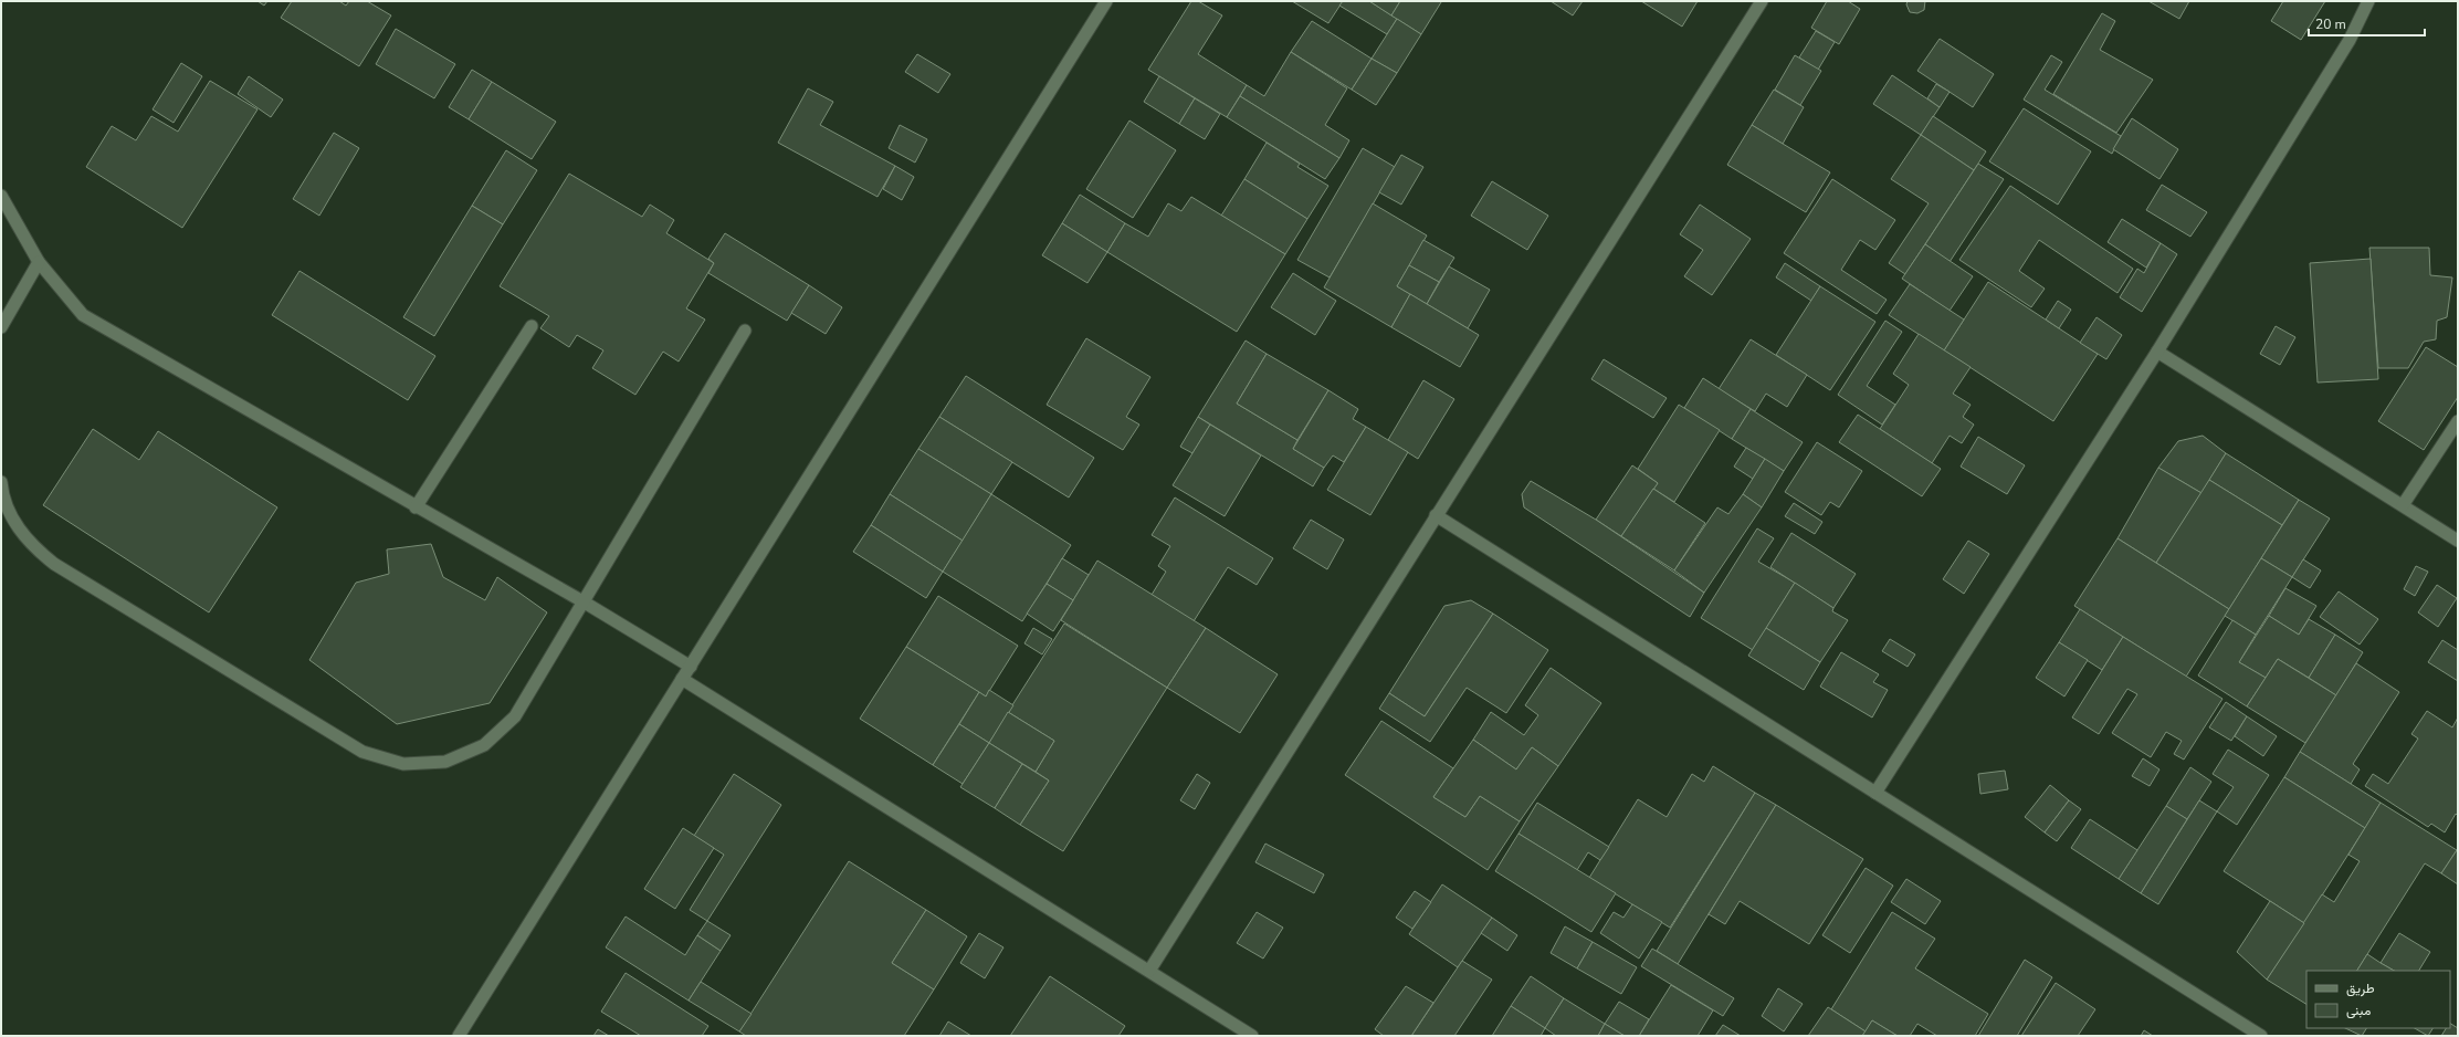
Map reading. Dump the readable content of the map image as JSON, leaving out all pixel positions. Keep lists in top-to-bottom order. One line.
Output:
{"legend":["طريق","مبنى"],"scale_bar":"20 m"}
